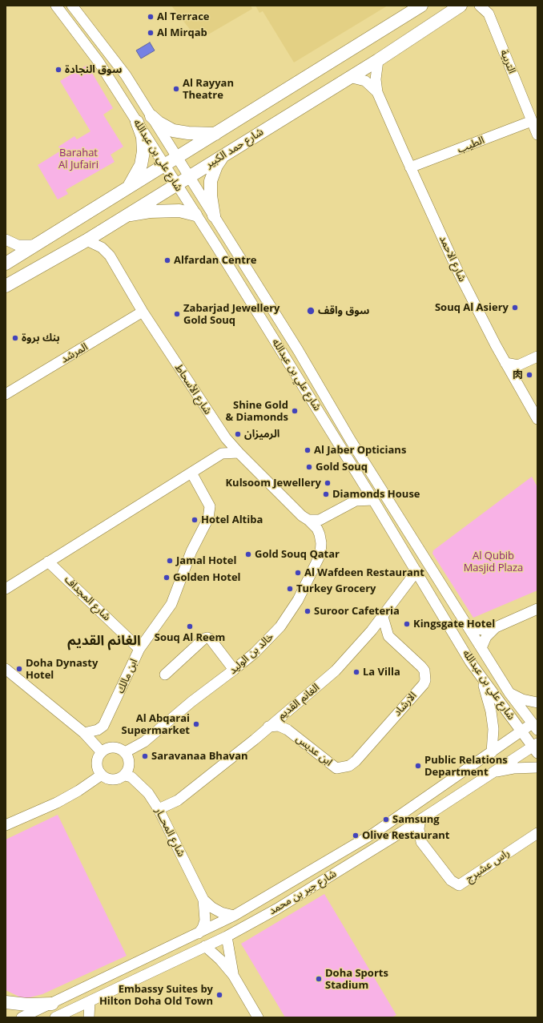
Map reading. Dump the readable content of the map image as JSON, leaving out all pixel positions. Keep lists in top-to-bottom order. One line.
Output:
{"streets":{"main road":["شارع حمد الكبير"],"street":["التربية","الطيب","شارع علي بن عبدالله","شارع الاحمد","المرشد","شارع الأسحاط","شارع المجداف","خالد بن الوليد","ابن مالك","الغانم القديم","الارشاد","ابن عديس","شارع المحــار","راس عشيرج","شارع جبر بن محمد"]},"crossings":[["التربية","الطيب"],["الطيب","شارع الاحمد"],["شارع حمد الكبير","شارع علي بن عبدالله"],["شارع حمد الكبير","شارع الاحمد"],["شارع حمد الكبير","شارع الأسحاط"],["شارع علي بن عبدالله","الغانم القديم"],["شارع علي بن عبدالله","شارع جبر بن محمد"],["المرشد","شارع الأسحاط"],["شارع الأسحاط","خالد بن الوليد"],["شارع المجداف","ابن مالك"],["خالد بن الوليد","شارع المحــار"],["الغانم القديم","ابن عديس"],["الغانم القديم","شارع المحــار"],["الارشاد","ابن عديس"],["شارع المحــار","شارع جبر بن محمد"],["راس عشيرج","شارع جبر بن محمد"]],"districts":["الغانم القديم"],"parks":["Barahat Al Jufairi","Al Qubib Masjid Plaza"],"places":["Al Terrace","Al Mirqab","سوق النجادة","Al Rayyan Theatre","Alfardan Centre","Souq Al Asiery","سوق واقف","Zabarjad Jewellery Gold Souq","بنك بروة","肉","Shine Gold & Diamonds","الرميزان","Al Jaber Opticians","Gold Souq","Kulsoom Jewellery","Diamonds House","Hotel Altiba","Gold Souq Qatar","Jamal Hotel","Al Wafdeen Restaurant","Golden Hotel","Turkey Grocery","Suroor Cafeteria","Kingsgate Hotel","Souq Al Reem","Doha Dynasty Hotel","La Villa","Al Abqarai Supermarket","Saravanaa Bhavan","Public Relations Department","Samsung","Olive Restaurant","Doha Sports Stadium","Embassy Suites by Hilton Doha Old Town"]}
